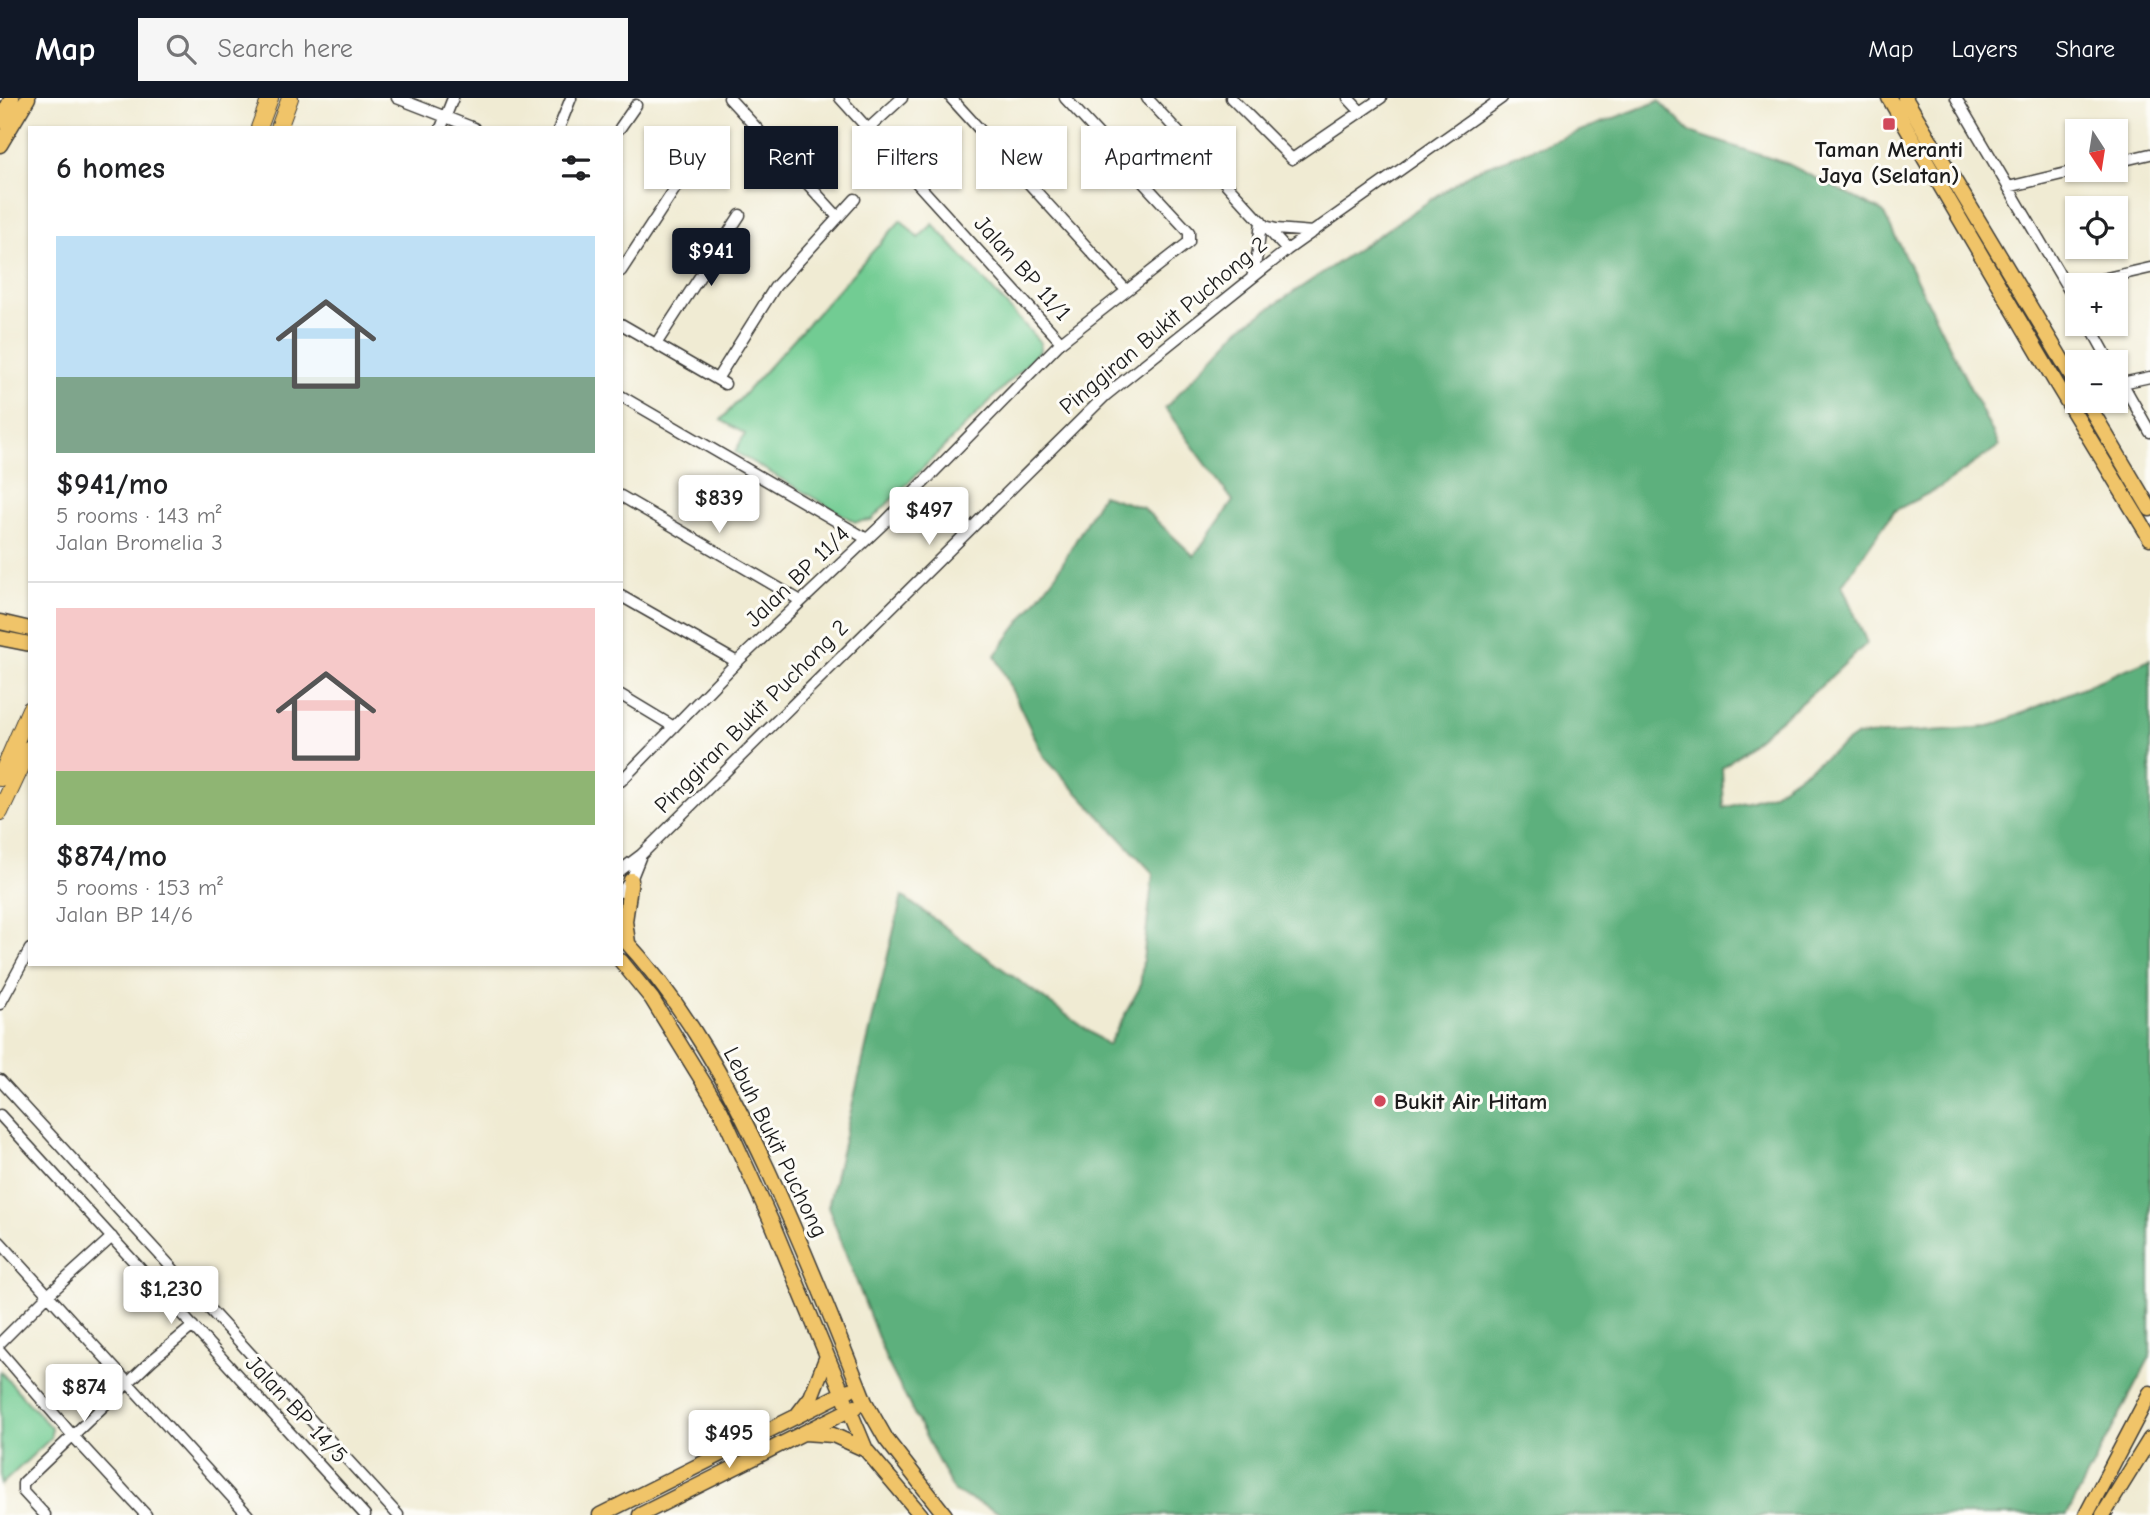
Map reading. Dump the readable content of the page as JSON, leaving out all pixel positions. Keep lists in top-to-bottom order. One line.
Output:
{"streets":{"main road":["Lebuh Bukit Puchong"],"street":["Jalan BP 11/1","Pinggiran Bukit Puchong 2","Jalan BP 11/4","Jalan BP 14/5"]},"crossings":[["Jalan BP 11/1","Jalan BP 11/4"]],"places":{"transit":["Taman Meranti Jaya (Selatan)"],"other":["Bukit Air Hitam"]},"north":"bottom","page":{"header":"Map","search":"Search here","nav":["Map","Layers","Share"],"map_buttons":["+","−"],"chip":["Buy","Rent","Filters","New","Apartment"],"heading":"6 homes","list":[{"name":"$941/mo","note":"5 rooms · 143 m² · Jalan Bromelia 3"},{"name":"$874/mo","note":"5 rooms · 153 m² · Jalan BP 14/6"}],"price":["$941","$839","$497","$1,230","$874","$495"]}}
